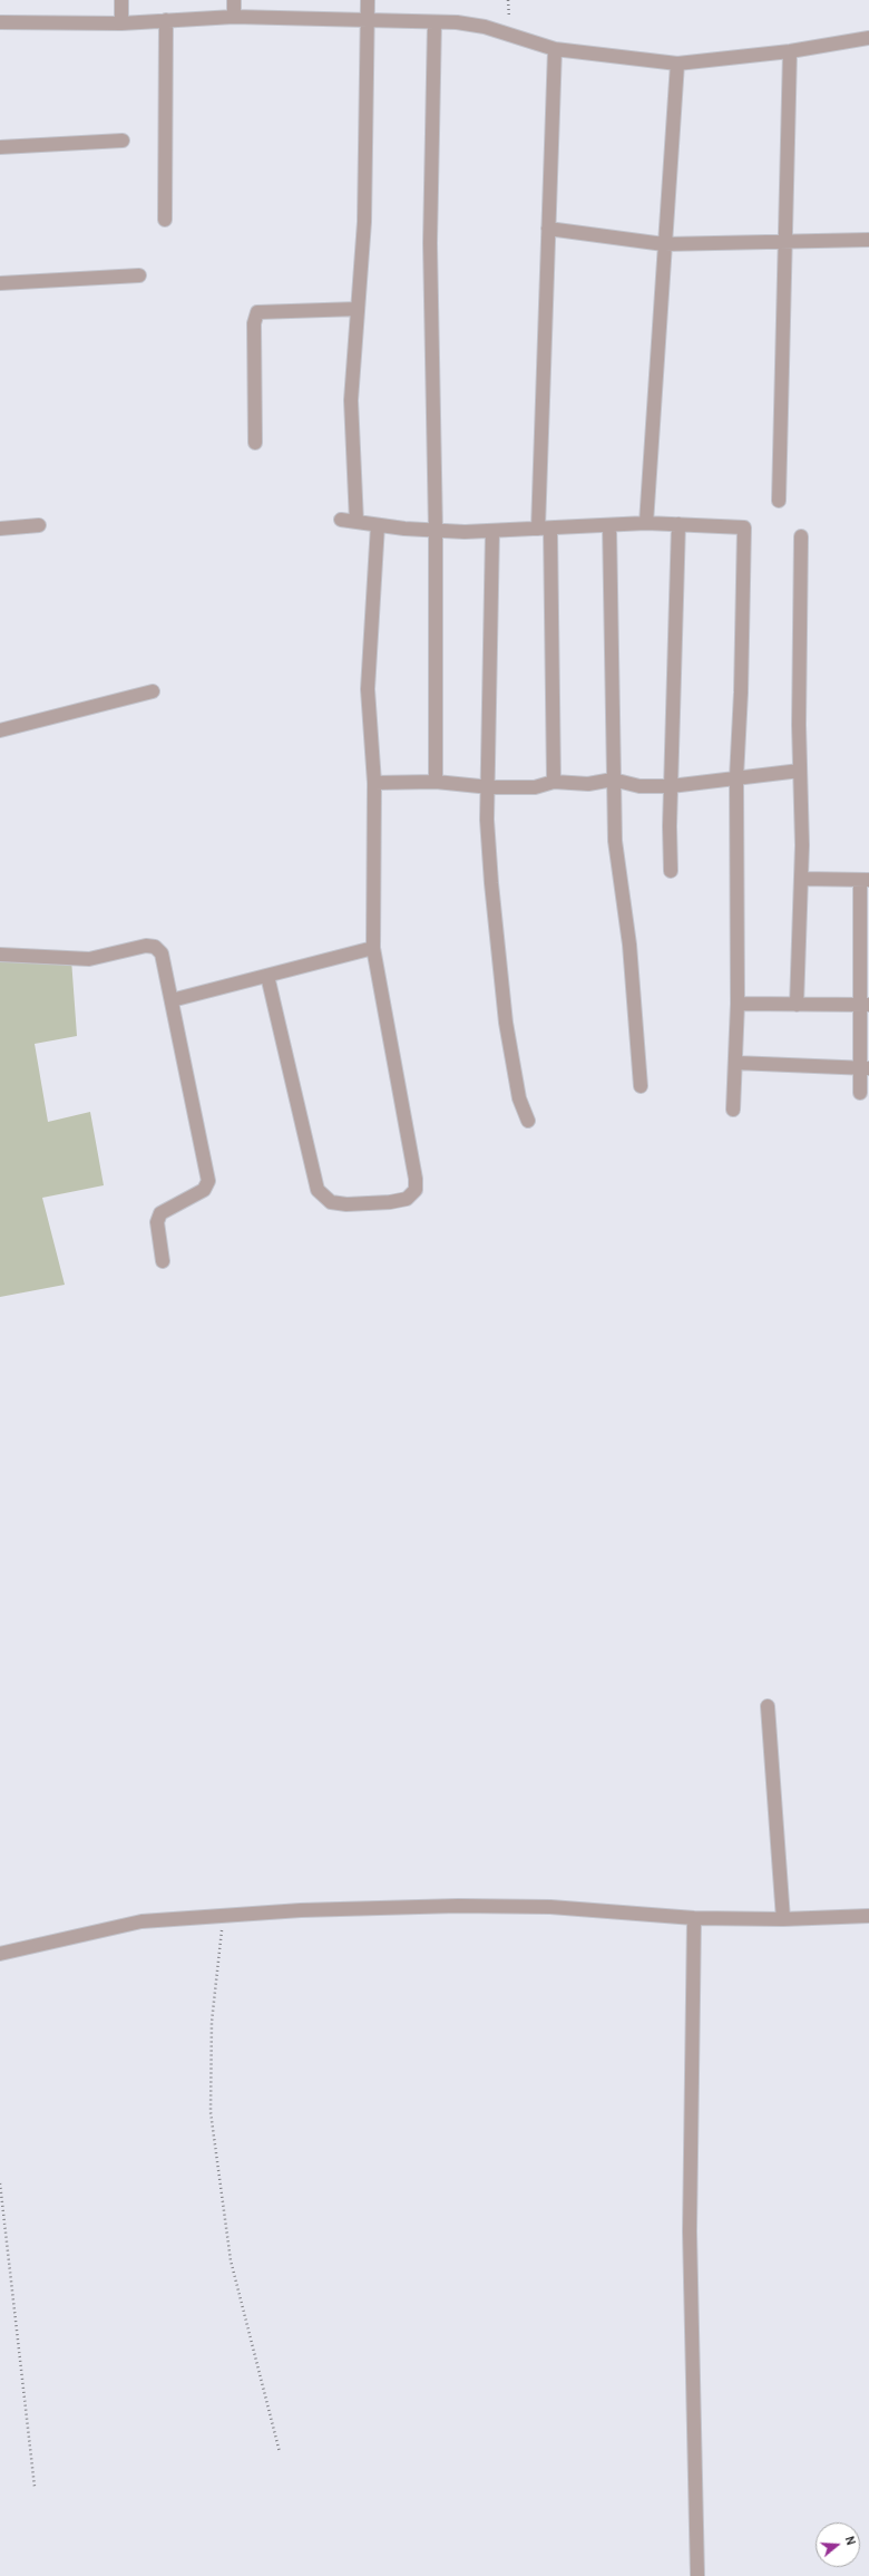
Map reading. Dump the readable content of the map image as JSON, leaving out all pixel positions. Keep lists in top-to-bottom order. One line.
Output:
{"north":"right"}
